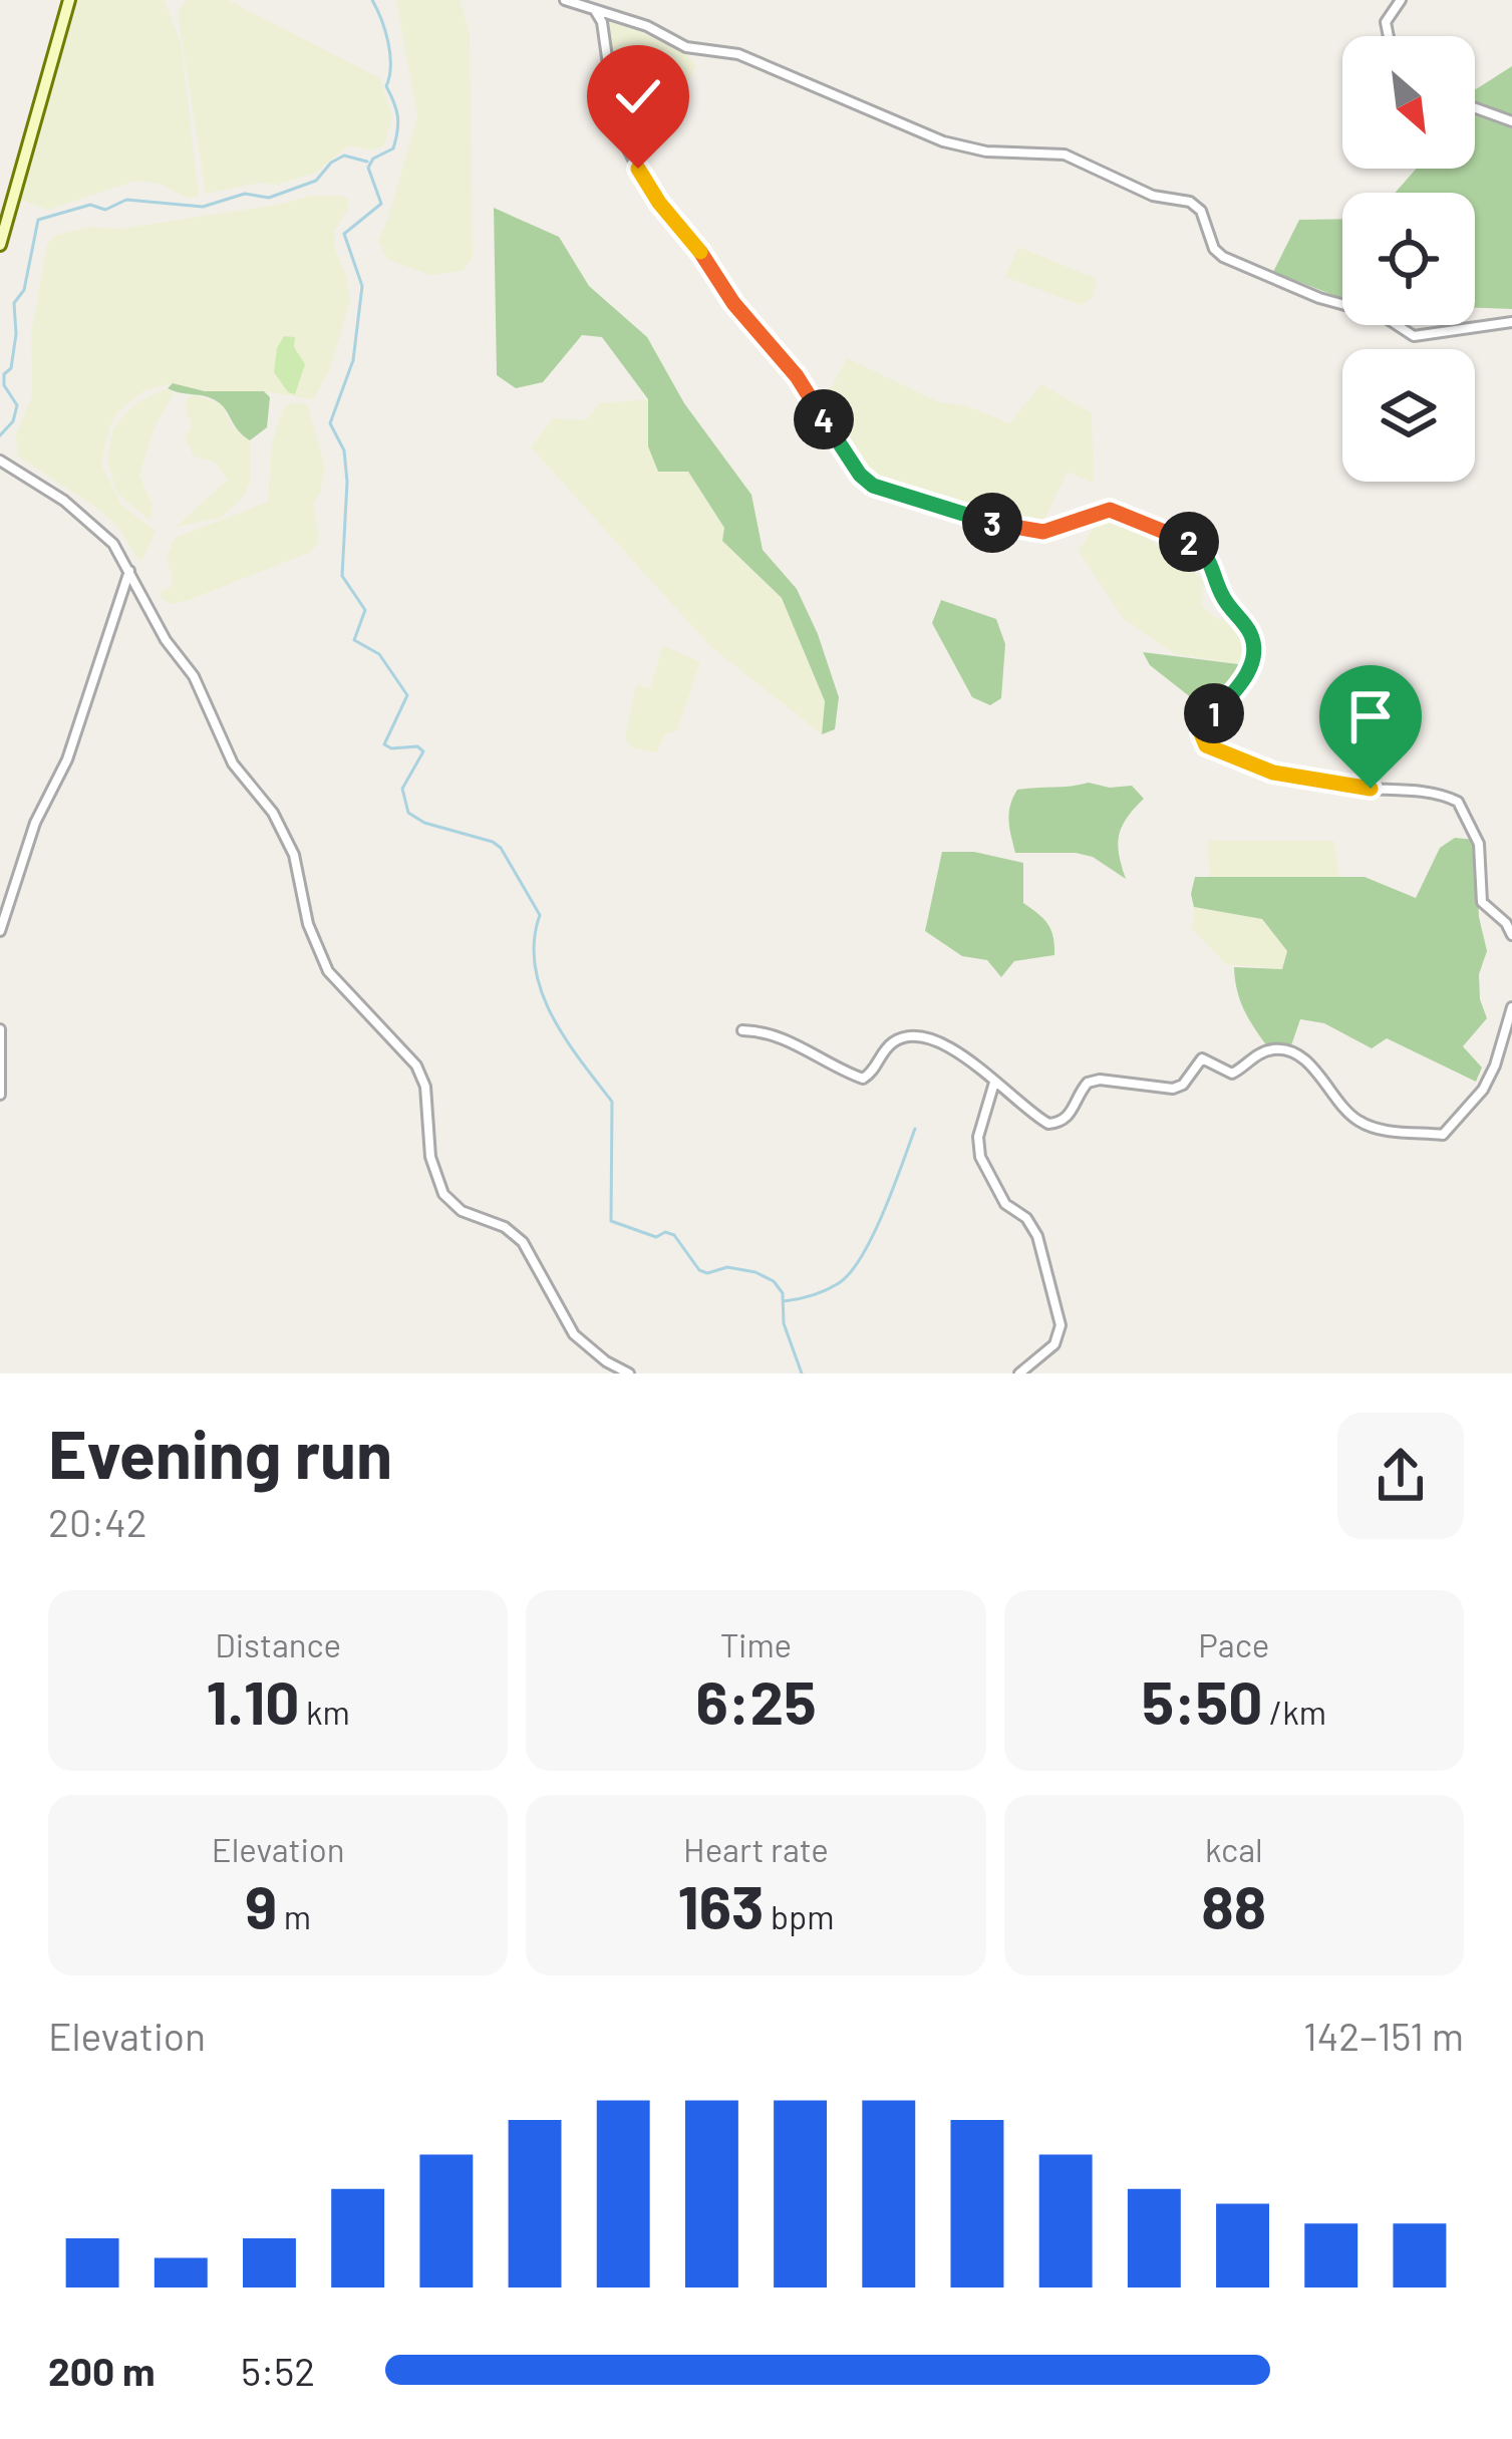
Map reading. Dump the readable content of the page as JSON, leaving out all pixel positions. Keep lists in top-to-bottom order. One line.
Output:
{"north":"bottom right","page":{"pins":["4","3","2","1"],"heading":["Evening run","20:42"],"stats":[["Distance","1.10 km"],["Time","6:25"],["Pace","5:50 /km"],["Elevation","9 m"],["Heart rate","163 bpm"],["kcal","88"]],"chart":["Elevation","142–151 m"],"list":[{"name":"200 m","note":"5:52"}]}}
